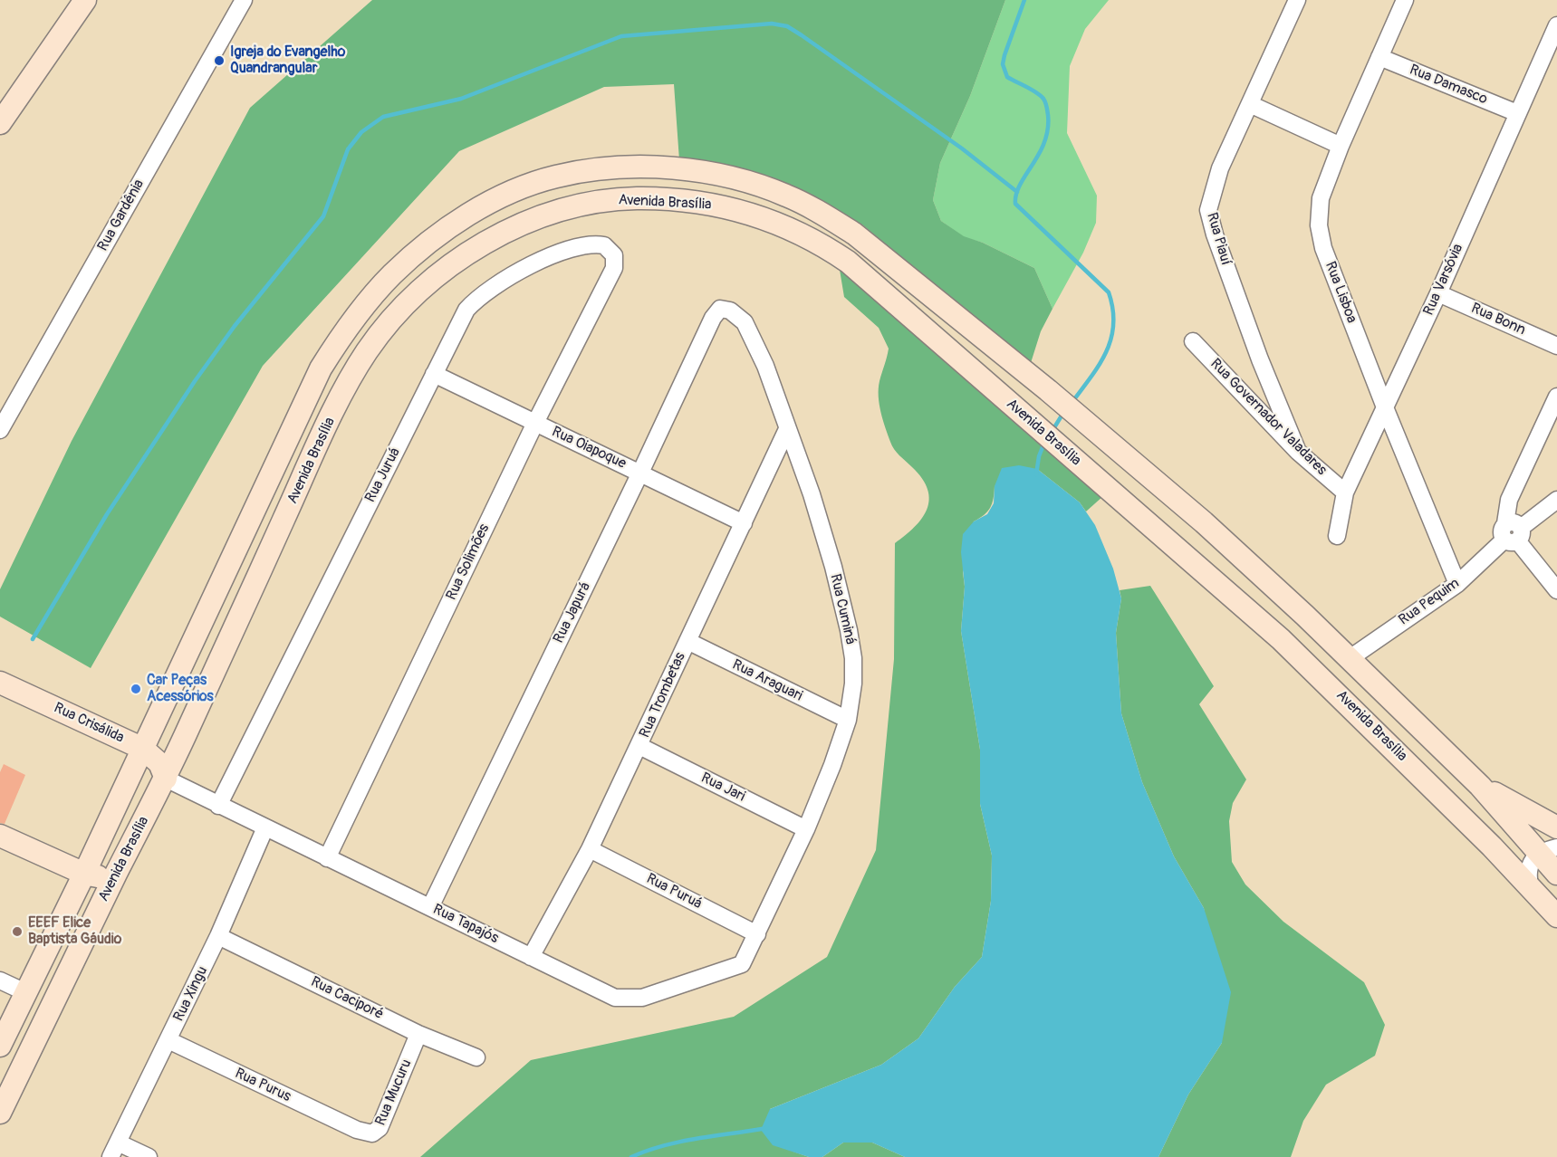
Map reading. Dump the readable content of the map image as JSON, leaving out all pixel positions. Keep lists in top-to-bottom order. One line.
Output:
{"streets":{"street":["Rua Damasco","Avenida Brasília","Rua Gardênia","Rua Piauí","Rua Varsóvia","Rua Lisboa","Rua Bonn","Rua Governador Valadares","Rua Oiapoque","Rua Juruá","Rua Solimões","Rua Pequim","Rua Cuminá","Rua Japurá","Rua Araguari","Rua Trombetas","Rua Crisálida","Rua Jari","Rua Puruá","Rua Tapajós","Rua Xingu","Rua Caciporé","Rua Purus","Rua Mucuru"]},"crossings":[["Rua Damasco","Rua Varsóvia"],["Rua Damasco","Rua Lisboa"],["Avenida Brasília","Rua Pequim"],["Avenida Brasília","Rua Crisálida"],["Avenida Brasília","Rua Tapajós"],["Rua Piauí","Rua Governador Valadares"],["Rua Varsóvia","Rua Lisboa"],["Rua Varsóvia","Rua Bonn"],["Rua Varsóvia","Rua Governador Valadares"],["Rua Lisboa","Rua Pequim"],["Rua Oiapoque","Rua Juruá"],["Rua Oiapoque","Rua Solimões"],["Rua Oiapoque","Rua Japurá"],["Rua Oiapoque","Rua Trombetas"],["Rua Juruá","Rua Solimões"],["Rua Juruá","Rua Tapajós"],["Rua Solimões","Rua Tapajós"],["Rua Cuminá","Rua Japurá"],["Rua Cuminá","Rua Araguari"],["Rua Cuminá","Rua Trombetas"],["Rua Cuminá","Rua Jari"],["Rua Cuminá","Rua Puruá"],["Rua Cuminá","Rua Tapajós"],["Rua Japurá","Rua Tapajós"],["Rua Araguari","Rua Trombetas"],["Rua Trombetas","Rua Jari"],["Rua Trombetas","Rua Puruá"],["Rua Trombetas","Rua Tapajós"],["Rua Crisálida","Rua Tapajós"],["Rua Puruá","Rua Tapajós"],["Rua Tapajós","Rua Xingu"],["Rua Xingu","Rua Caciporé"],["Rua Xingu","Rua Purus"],["Rua Caciporé","Rua Mucuru"],["Rua Purus","Rua Mucuru"]],"places":["Igreja do Evangelho Quandrangular","Car Peças Acessórios","EEEF Elice Baptista Gáudio"]}
